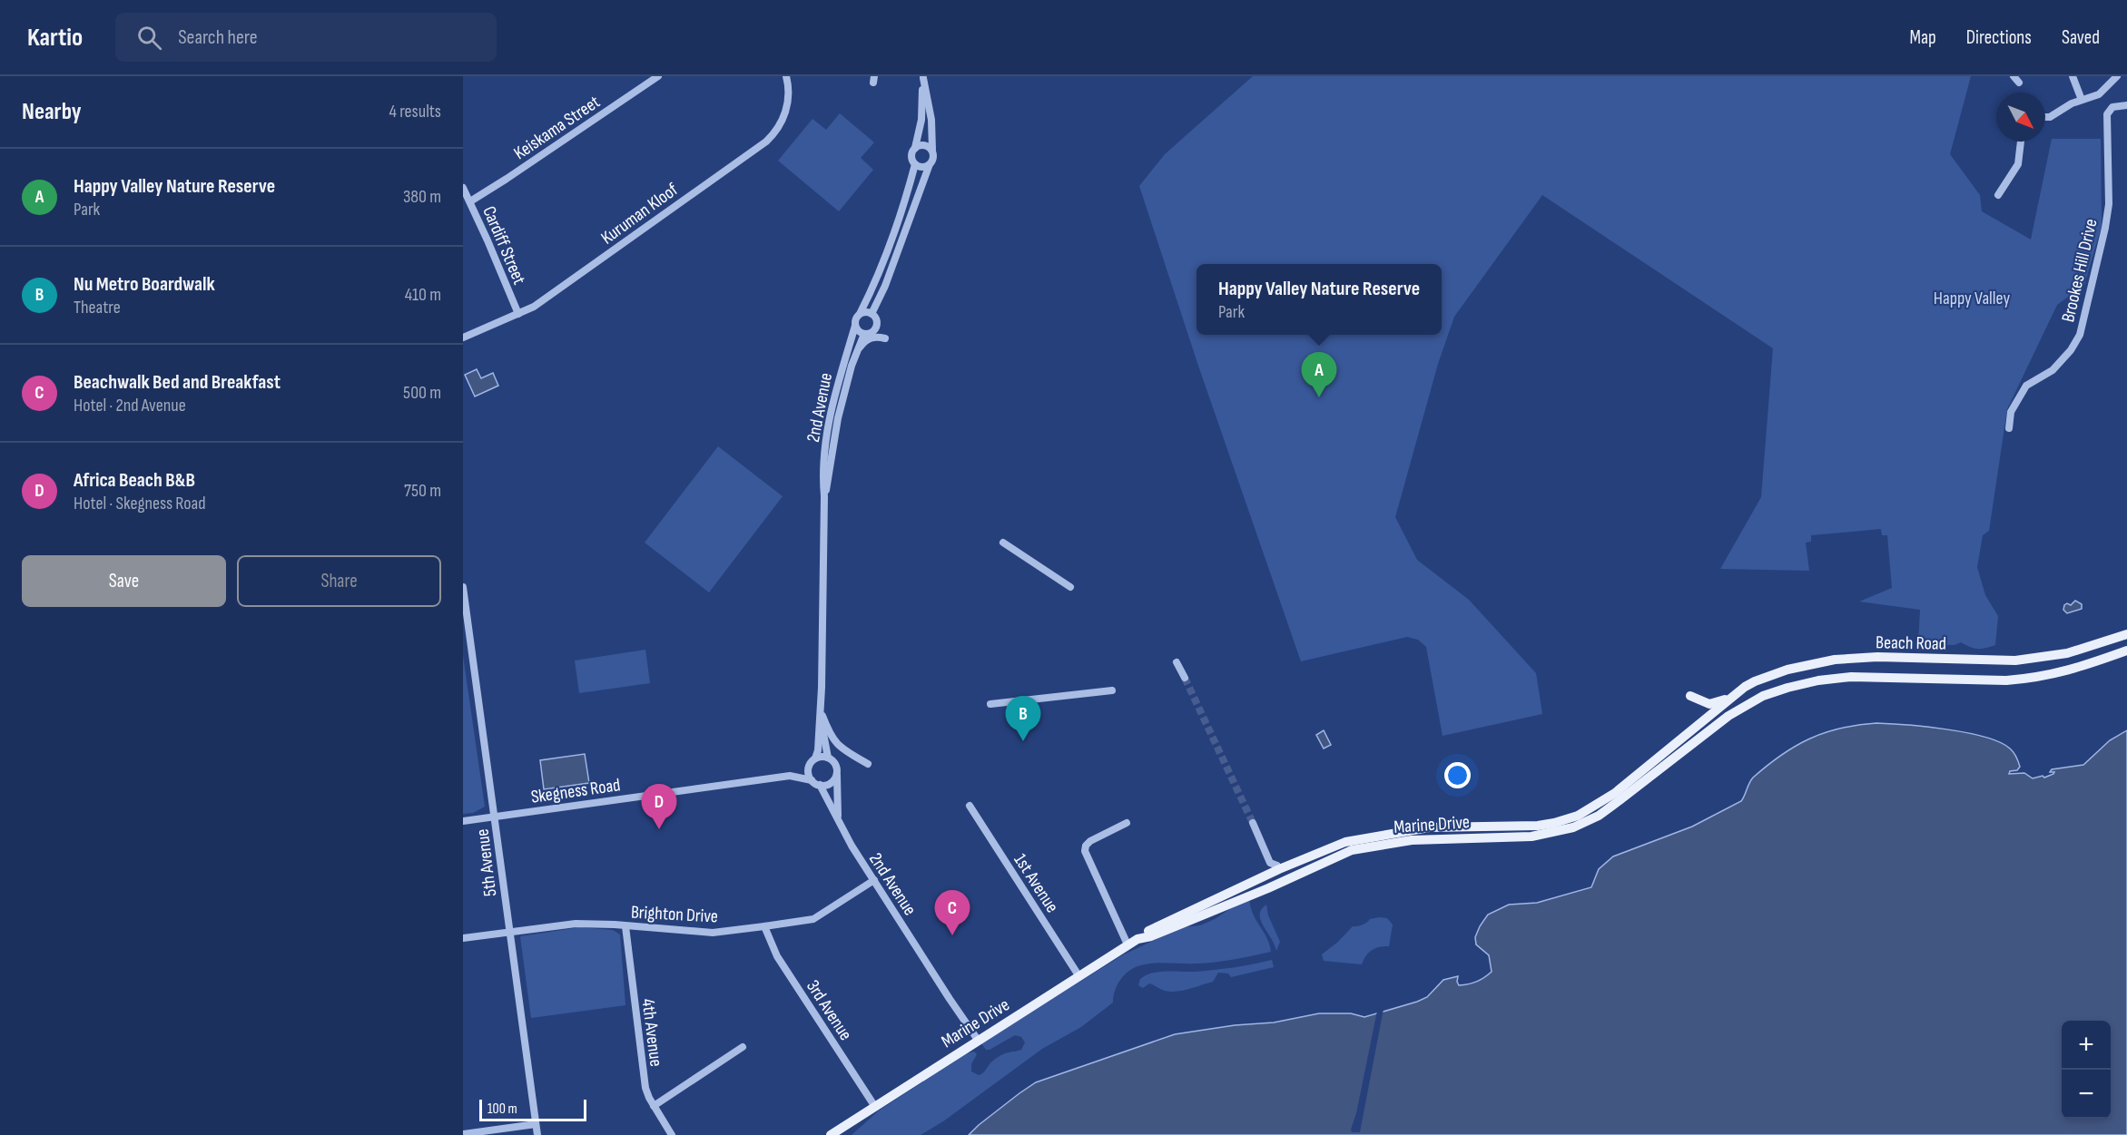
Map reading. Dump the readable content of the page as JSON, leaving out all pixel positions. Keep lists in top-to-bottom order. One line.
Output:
{"streets":{"main road":["Beach Road","Marine Drive"],"street":["Keiskama Street","Kuruman Kloof","Cardiff Street","Brookes Hill Drive","2nd Avenue","Skegness Road","5th Avenue","1st Avenue","Brighton Drive","3rd Avenue","4th Avenue"]},"crossings":[["Keiskama Street","Cardiff Street"],["Kuruman Kloof","Cardiff Street"],["2nd Avenue","Skegness Road"],["2nd Avenue","Marine Drive"],["2nd Avenue","Brighton Drive"],["Beach Road","Marine Drive"],["Skegness Road","5th Avenue"],["Marine Drive","1st Avenue"],["Marine Drive","3rd Avenue"],["5th Avenue","Brighton Drive"],["Brighton Drive","3rd Avenue"],["Brighton Drive","4th Avenue"]],"parks":["Happy Valley"],"scale_bar":"100 m","north":"bottom right","page":{"header":"Kartio","search":"Search here","nav":["Map","Directions","Saved"],"heading":["Nearby","4 results"],"list":[{"mark":"A","name":"Happy Valley Nature Reserve","note":"Park","value":"380 m"},{"mark":"B","name":"Nu Metro Boardwalk","note":"Theatre","value":"410 m"},{"mark":"C","name":"Beachwalk Bed and Breakfast","note":"Hotel · 2nd Avenue","value":"500 m"},{"mark":"D","name":"Africa Beach B&B","note":"Hotel · Skegness Road","value":"750 m"}],"popup":["Happy Valley Nature Reserve","Park"],"pins":["A","B","D","C"],"buttons":["Save","Share"],"map_buttons":["+","−"],"scale":"100 m"}}
